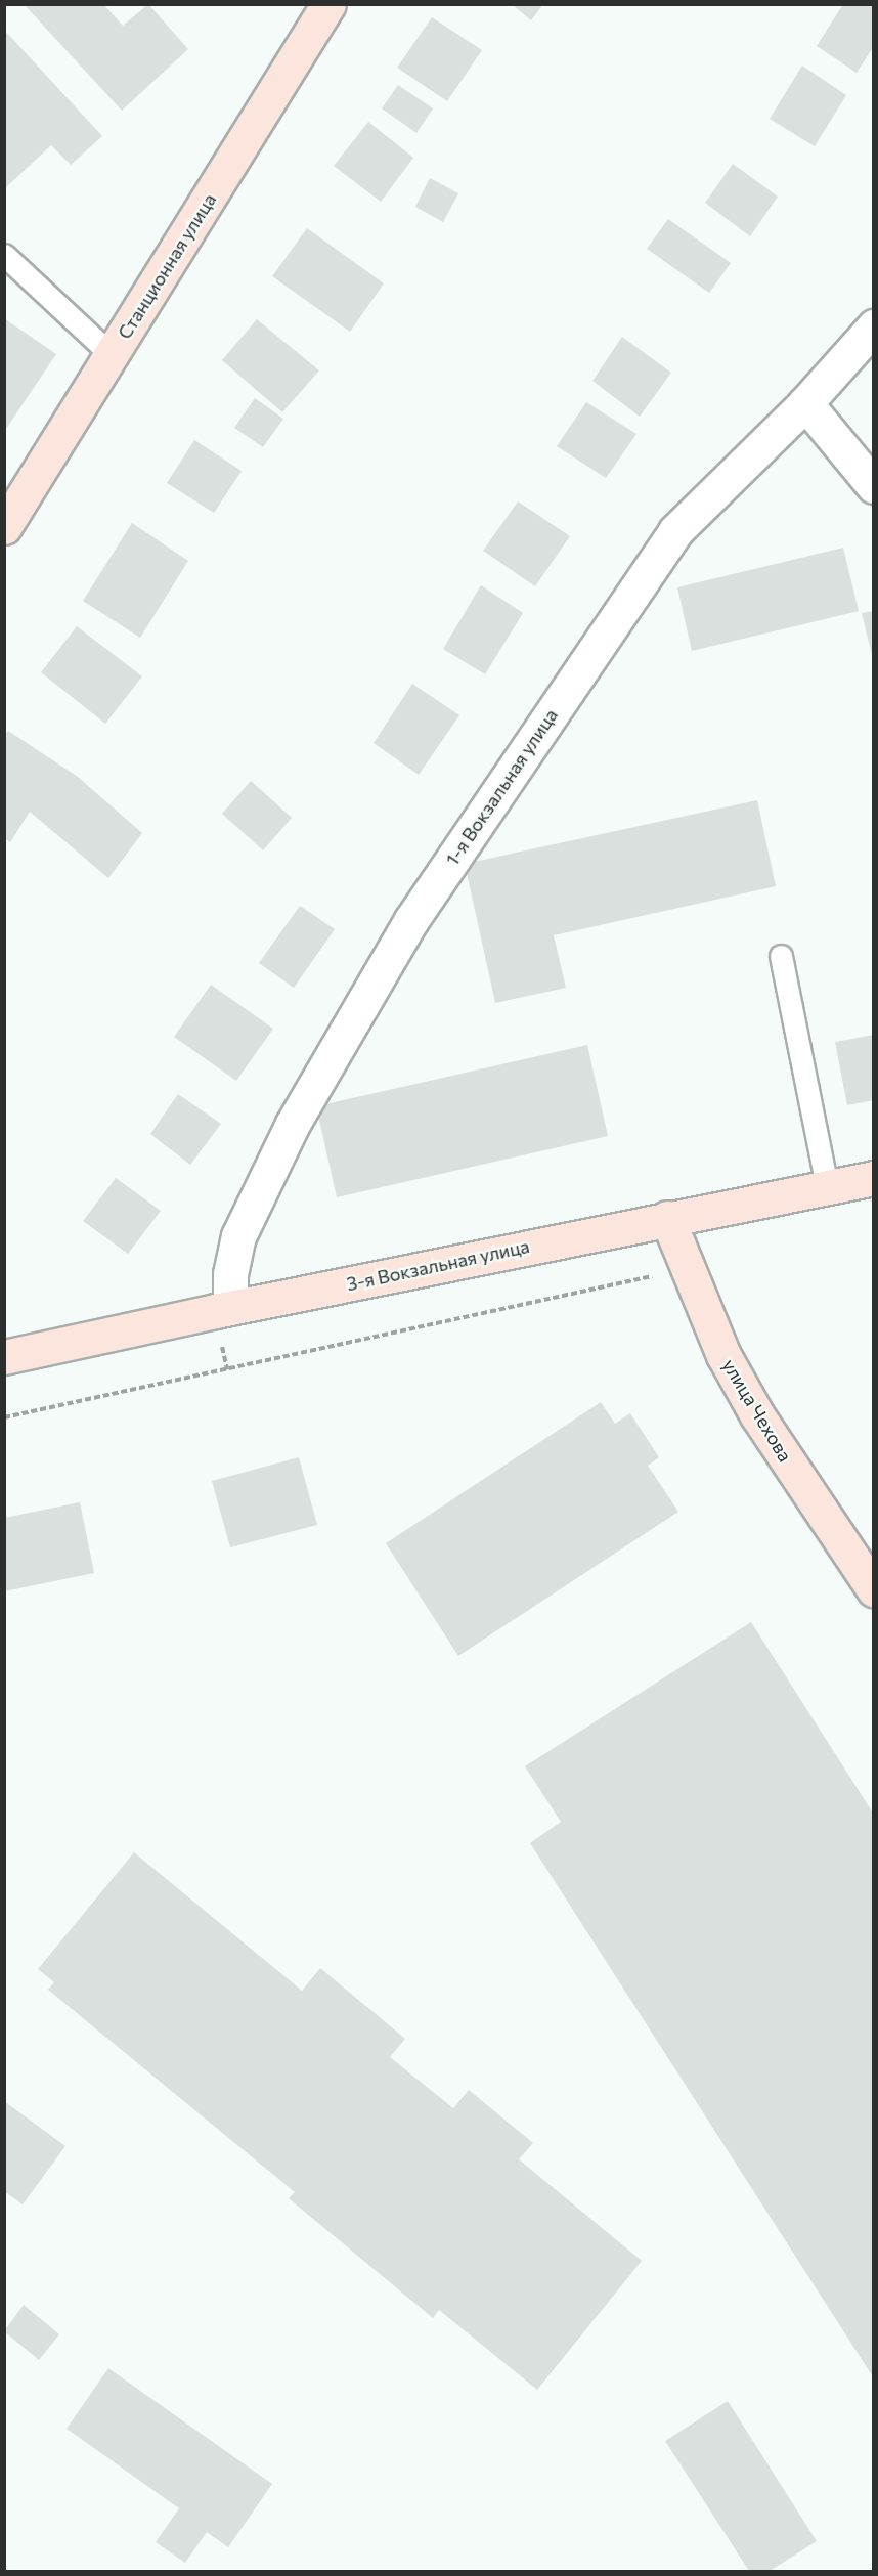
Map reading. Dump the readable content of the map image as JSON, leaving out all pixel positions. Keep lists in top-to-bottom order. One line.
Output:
{"streets":{"street":["Станционная улица","1-я Вокзальная улица","3-я Вокзальная улица","улица Чехова"]},"crossings":[["1-я Вокзальная улица","3-я Вокзальная улица"],["3-я Вокзальная улица","улица Чехова"]]}
